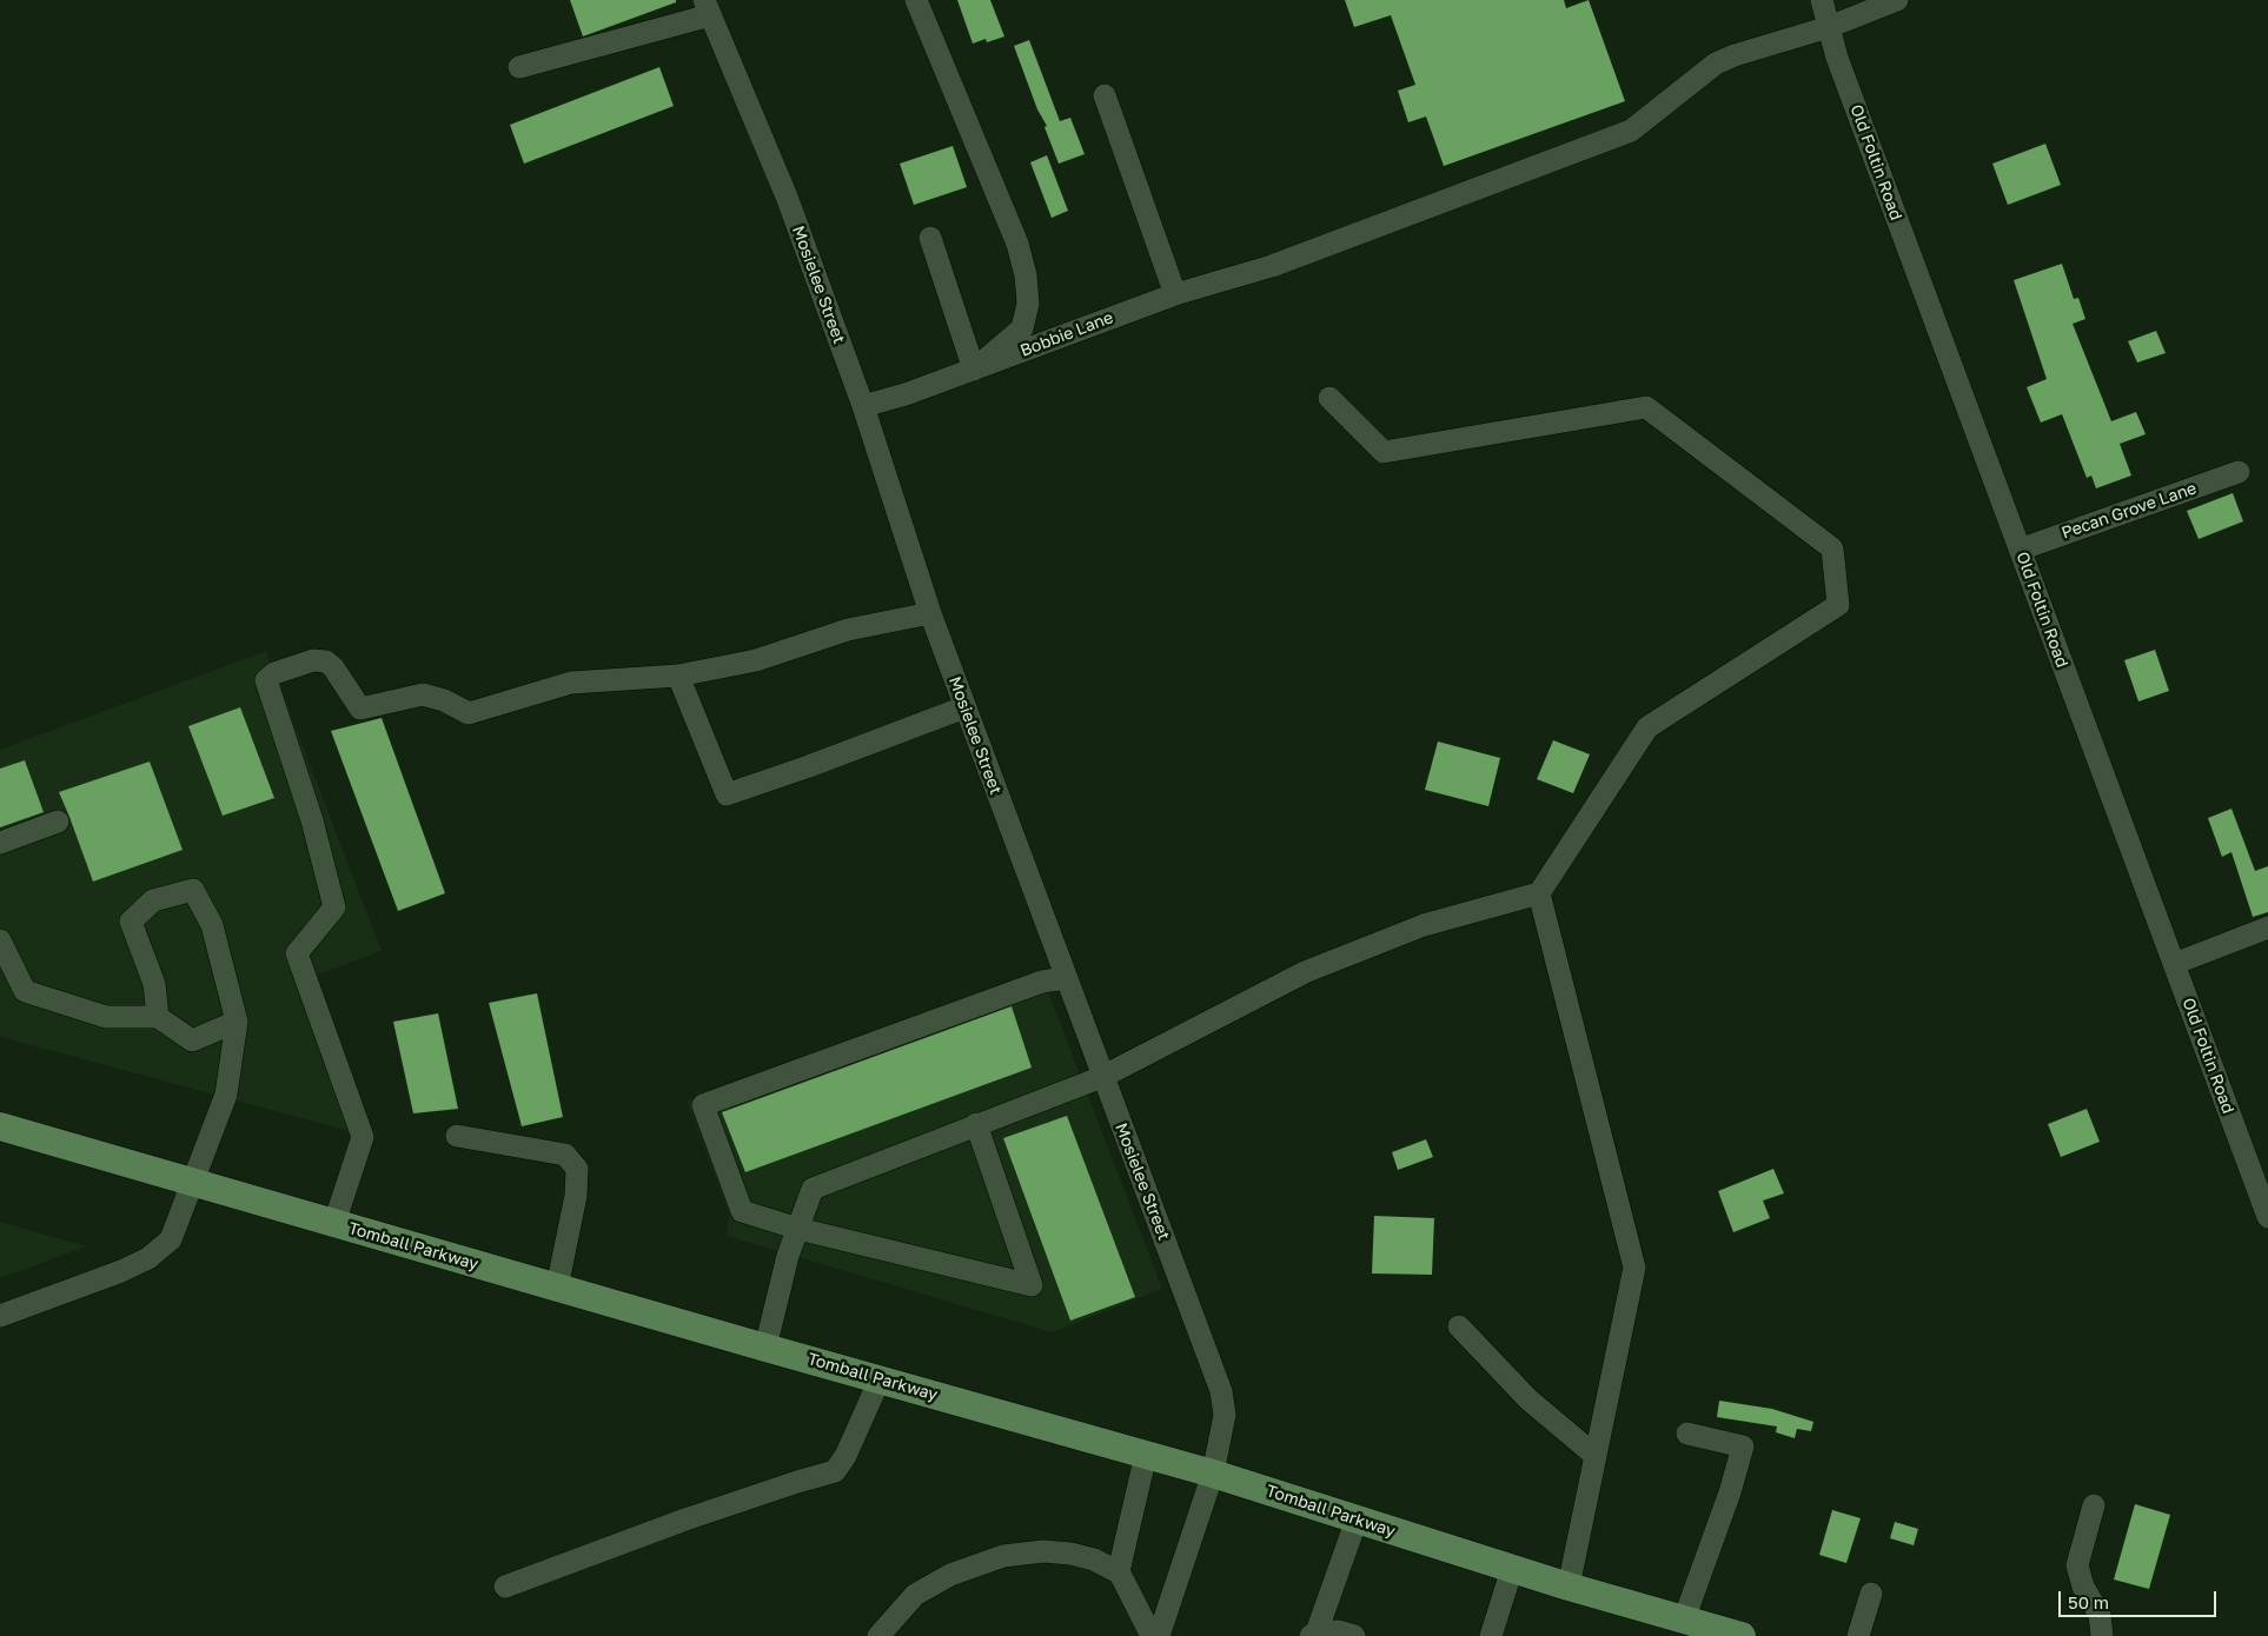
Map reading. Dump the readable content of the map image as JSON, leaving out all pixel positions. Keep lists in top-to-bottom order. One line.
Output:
{"streets":{"main road":["Tomball Parkway"],"street":["Old Foltin Road","Mosielee Street","Bobbie Lane","Pecan Grove Lane"]},"crossings":[["Old Foltin Road","Bobbie Lane"],["Old Foltin Road","Pecan Grove Lane"],["Mosielee Street","Bobbie Lane"],["Mosielee Street","Tomball Parkway"]],"scale_bar":"50 m"}
